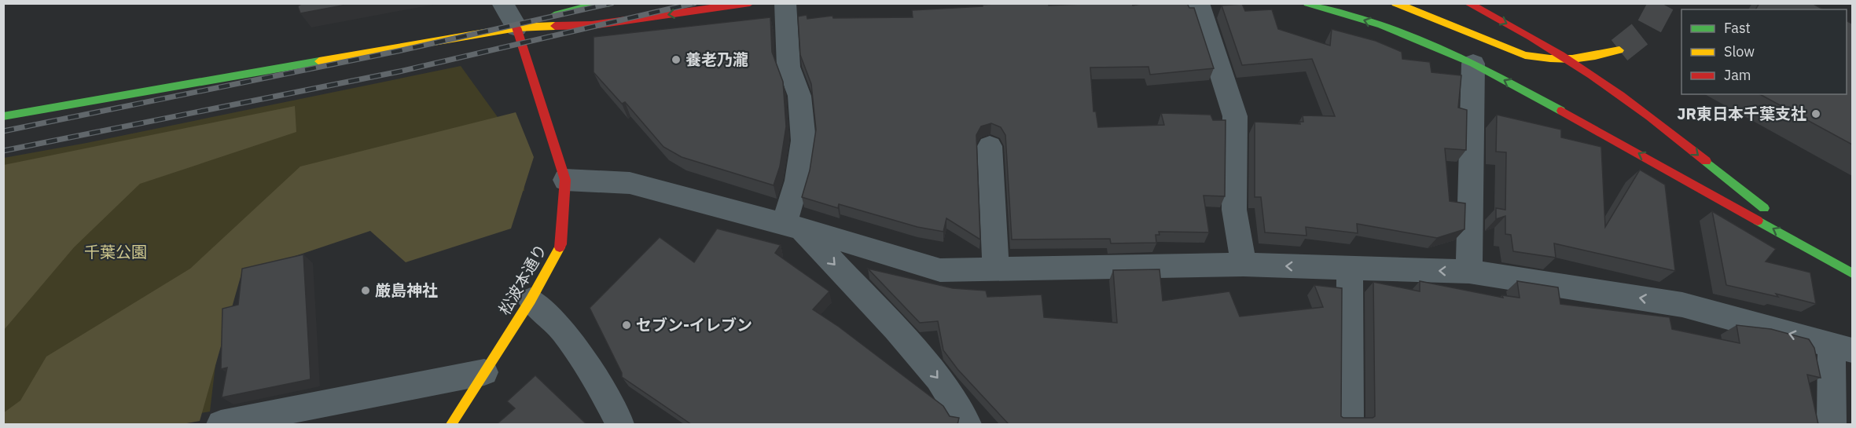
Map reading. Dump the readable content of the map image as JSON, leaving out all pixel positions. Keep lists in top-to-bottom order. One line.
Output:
{"streets":{"street":["松波本通り"]},"parks":["千葉公園"],"places":["養老乃瀧","JR東日本千葉支社","厳島神社","セブン-イレブン"],"legend":["Fast","Slow","Jam"]}
